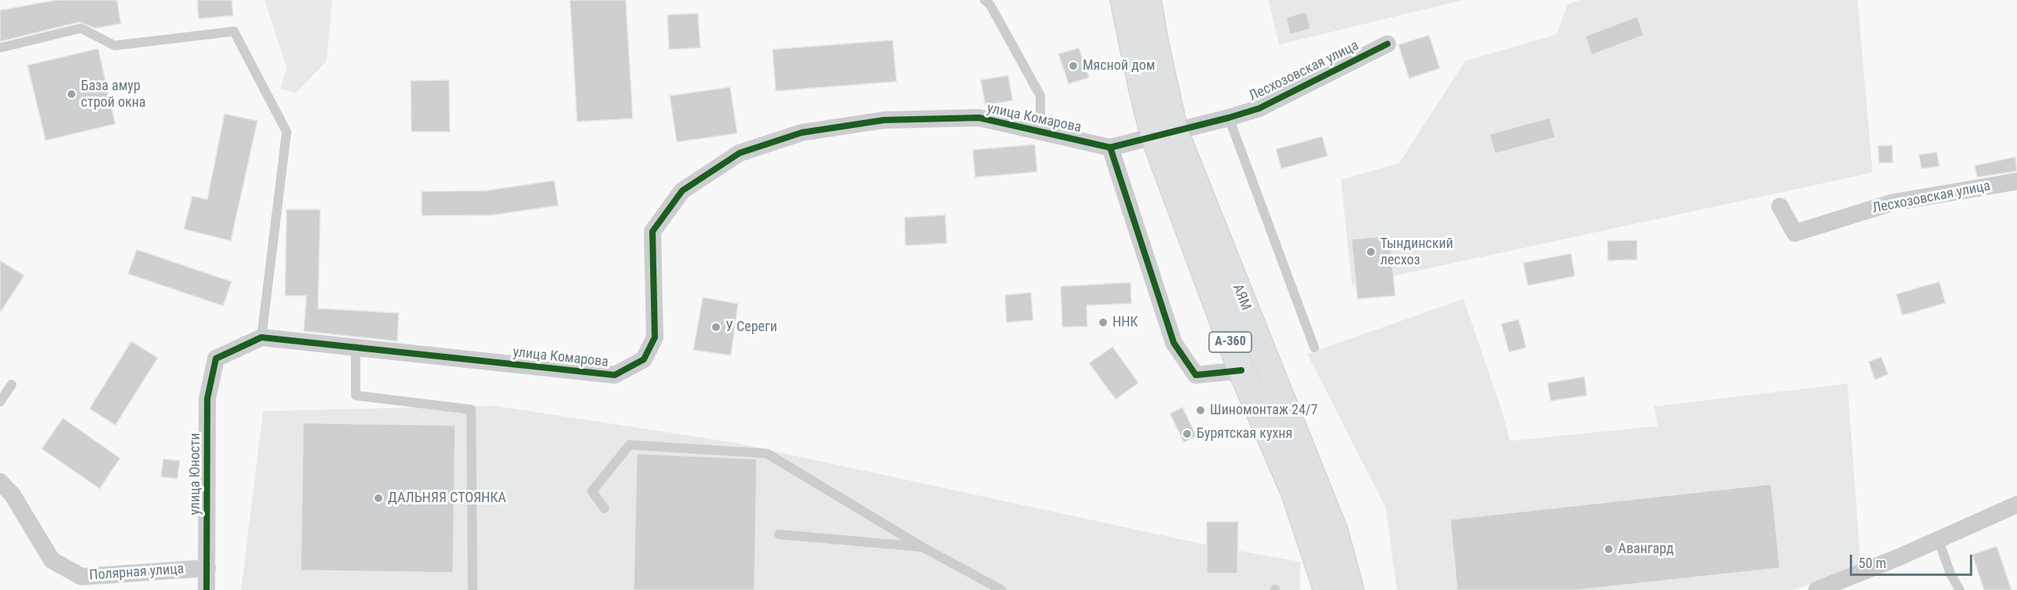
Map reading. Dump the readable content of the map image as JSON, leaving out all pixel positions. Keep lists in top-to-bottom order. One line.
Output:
{"streets":{"highway":["АЯМ","А-360"],"street":["Лесхозовская улица","улица Комарова","улица Юности","Полярная улица"]},"crossings":[["Лесхозовская улица","улица Комарова"],["Лесхозовская улица","АЯМ"],["улица Комарова","улица Юности"],["улица Юности","Полярная улица"]],"places":["Мясной дом","База амур строй окна","Тындинский лесхоз","ННК","У Сереги","Шиномонтаж 24/7","Бурятская кухня","ДАЛЬНЯЯ СТОЯНКА","Авангард"],"scale_bar":"50 m"}
